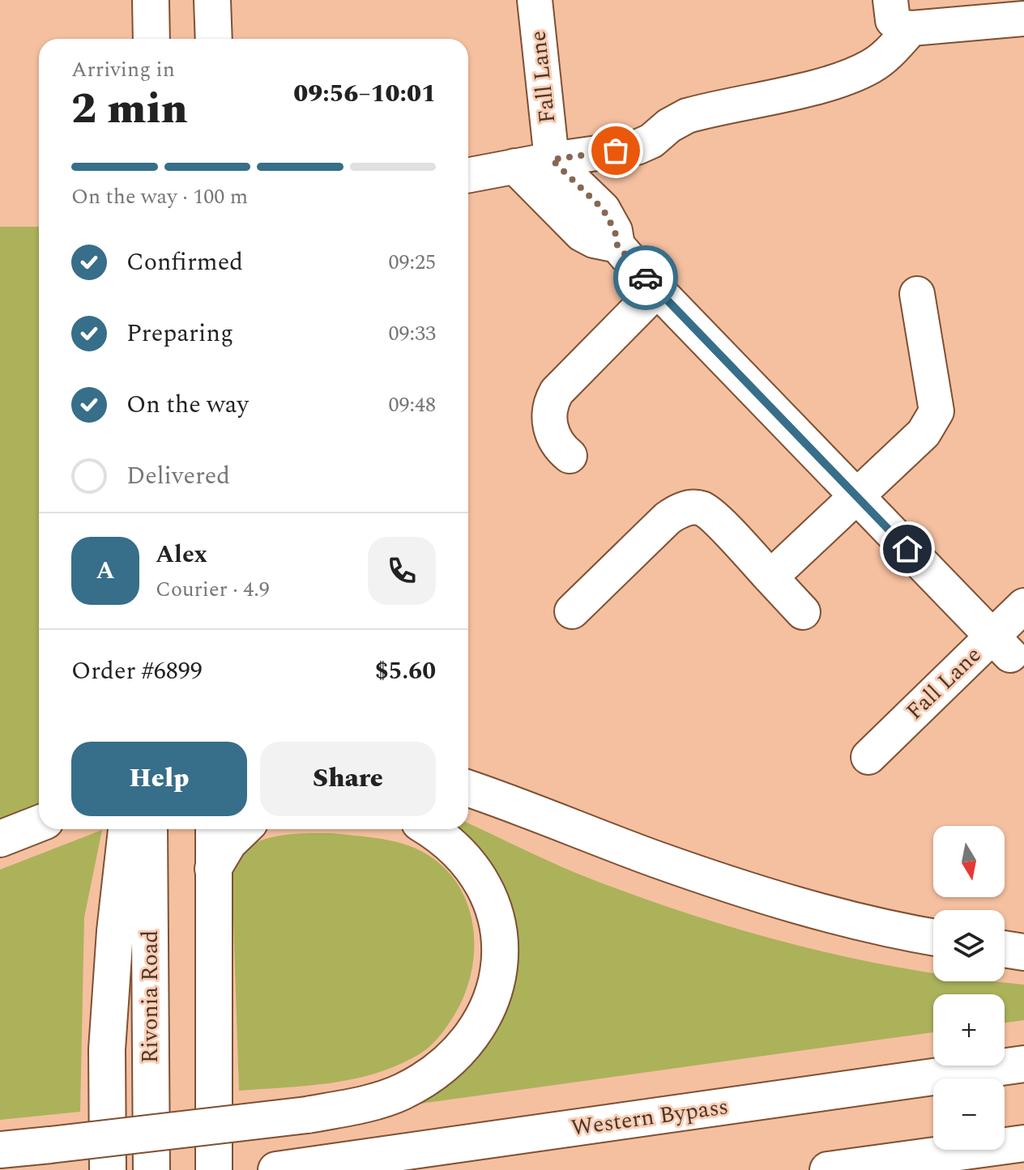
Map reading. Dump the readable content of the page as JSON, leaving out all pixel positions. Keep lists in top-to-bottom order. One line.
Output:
{"streets":{"main road":["Rivonia Road","Western Bypass"],"street":["Fall Lane"]},"north":"bottom","page":{"heading":["2 min","Arriving in","09:56–10:01"],"panel":["Alex","Courier · 4.9","Order #6899","$5.60"],"bar":"On the way · 100 m","list":[["Confirmed","09:25"],["Preparing","09:33"],["On the way","09:48"],"Delivered"],"round":"A","buttons":["Help","Share"],"map_buttons":["+","−"]}}
